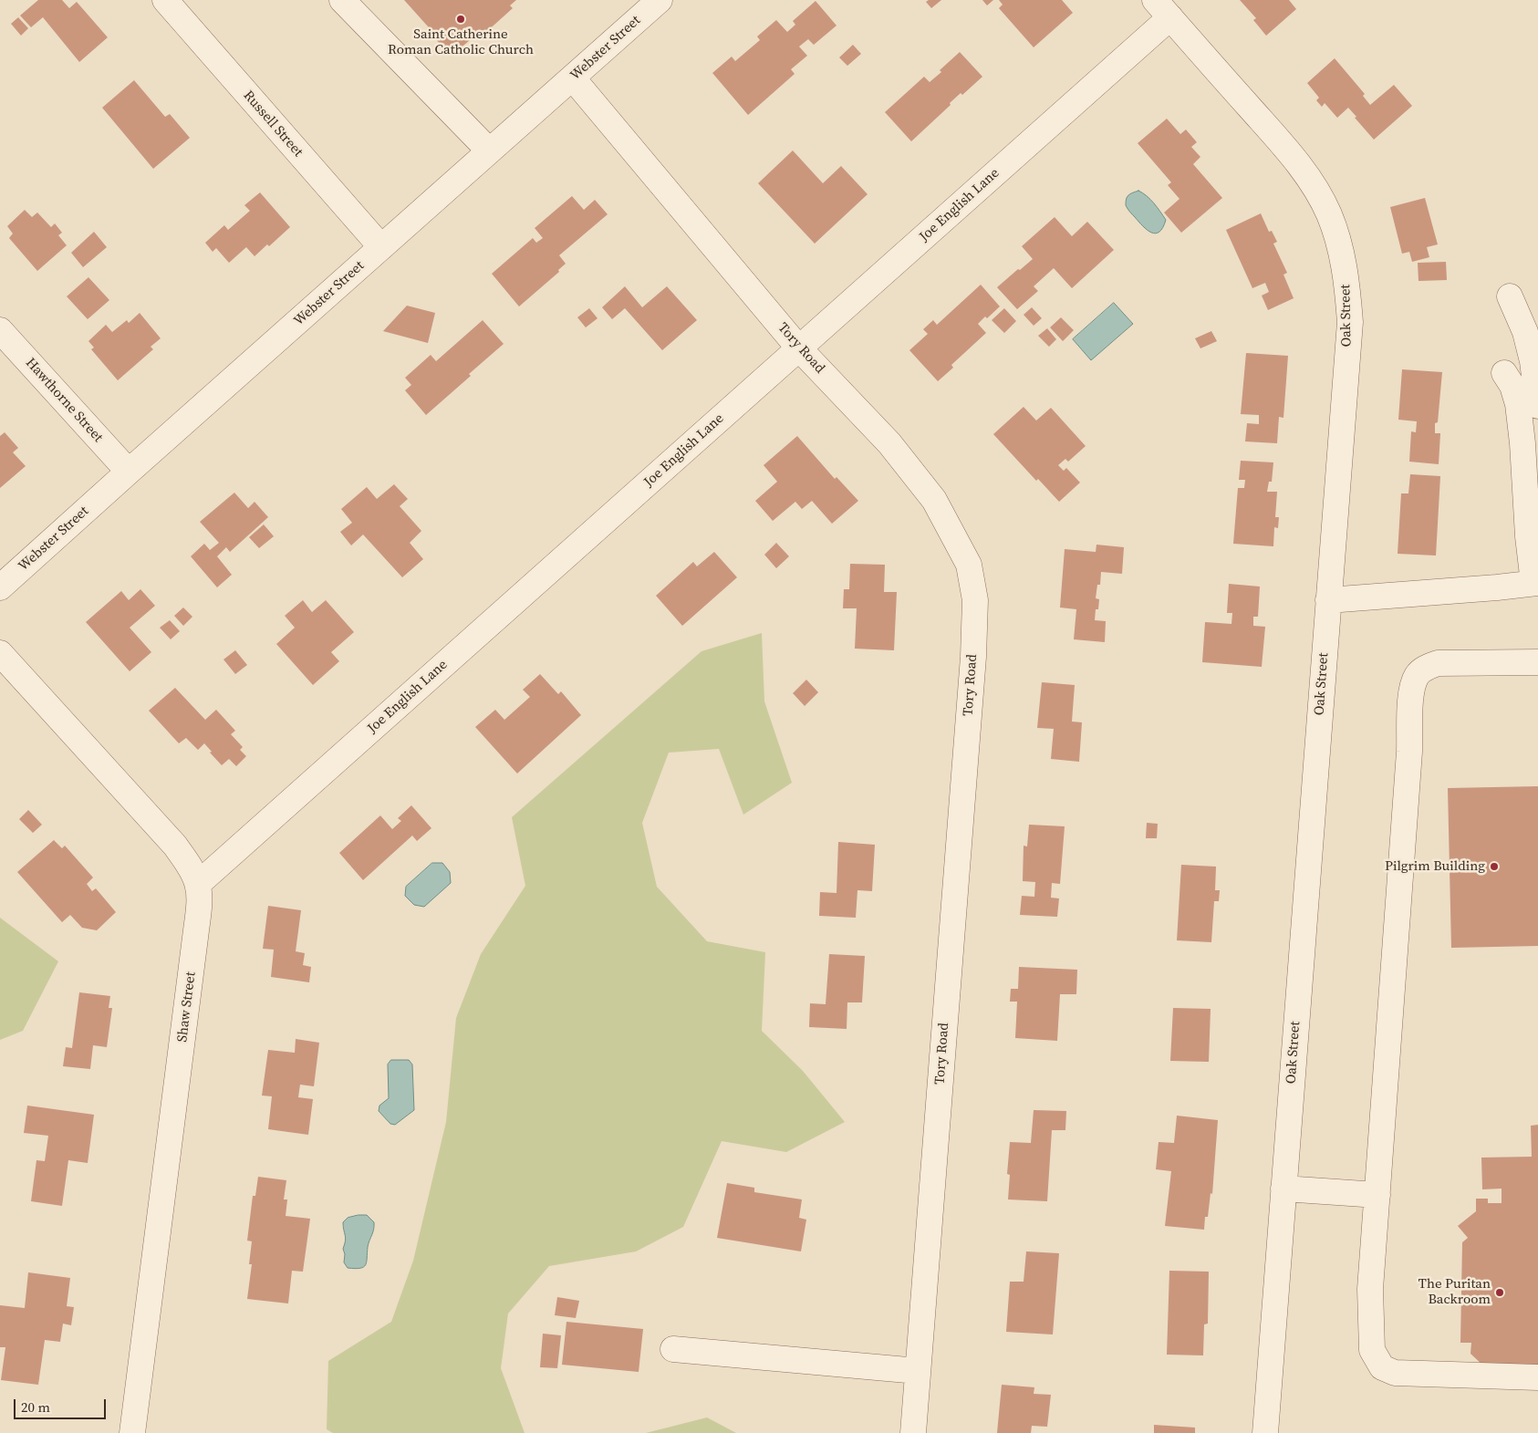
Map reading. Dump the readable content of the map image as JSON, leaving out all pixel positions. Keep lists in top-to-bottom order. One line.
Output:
{"streets":{"street":["Webster Street","Russell Street","Joe English Lane","Oak Street","Tory Road","Hawthorne Street","Shaw Street"]},"crossings":[["Webster Street","Russell Street"],["Webster Street","Tory Road"],["Webster Street","Hawthorne Street"],["Joe English Lane","Oak Street"],["Joe English Lane","Tory Road"],["Joe English Lane","Shaw Street"]],"places":["Saint Catherine Roman Catholic Church","Pilgrim Building","The Puritan Backroom"],"scale_bar":"20 m"}
